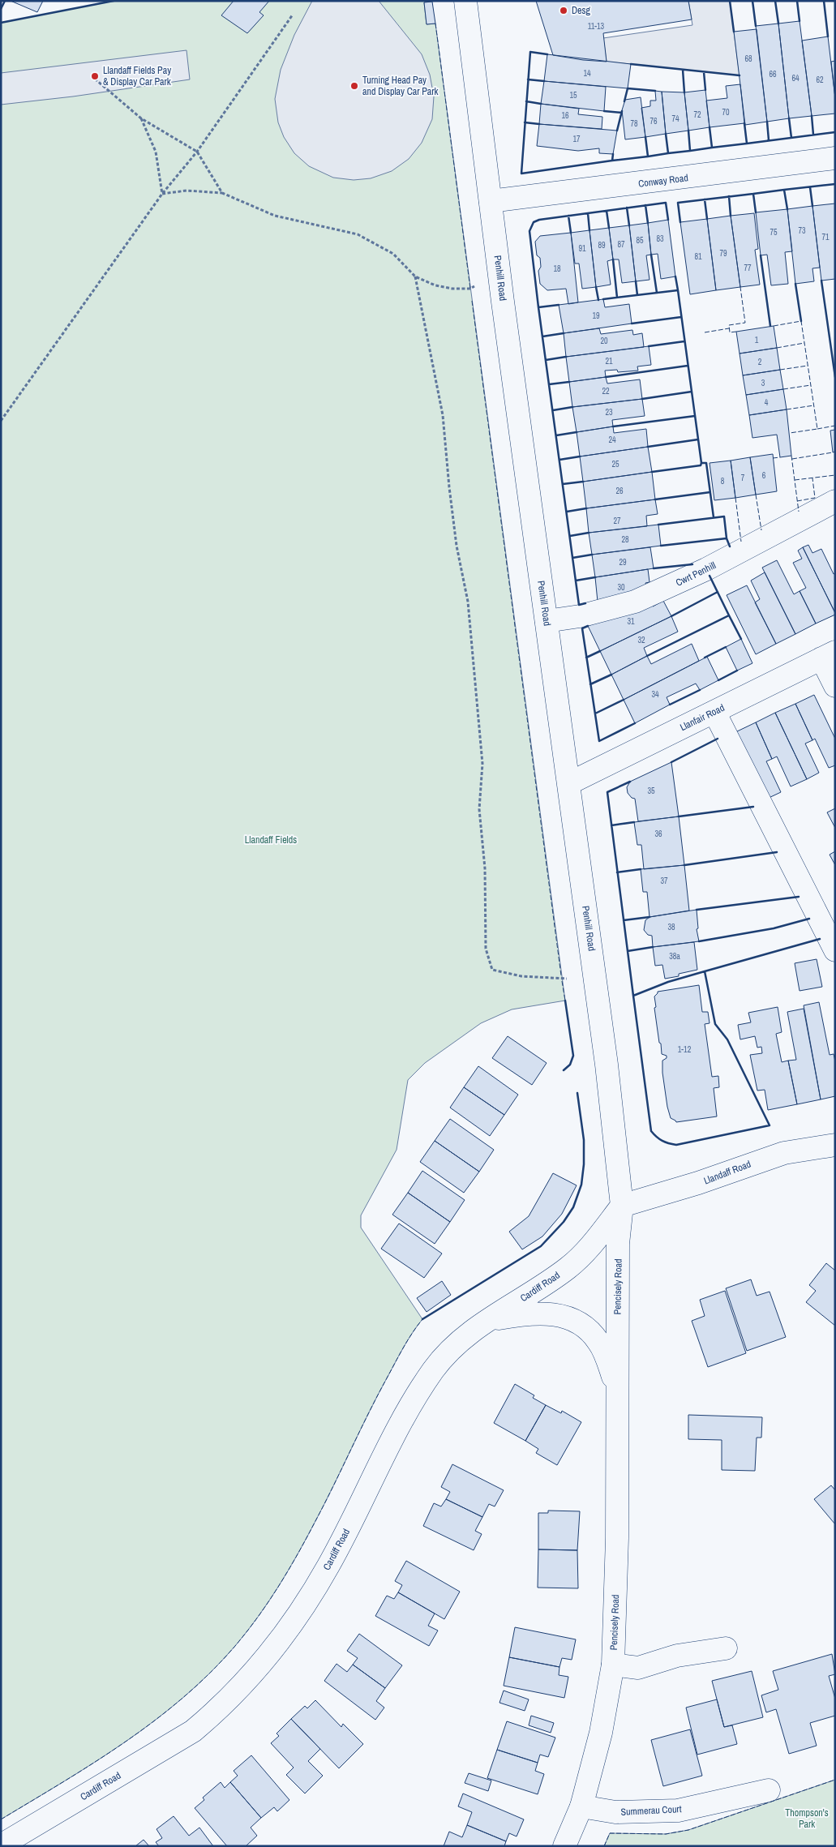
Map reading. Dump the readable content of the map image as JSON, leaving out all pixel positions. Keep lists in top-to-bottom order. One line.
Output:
{"streets":{"main road":["Conway Road","Penhill Road","Cwrt Penhill","Llanfair Road","Llandaff Road","Cardiff Road","Pencisely Road","Summerau Court"]},"crossings":[["Conway Road","Penhill Road"],["Penhill Road","Cwrt Penhill"],["Penhill Road","Llanfair Road"],["Penhill Road","Llandaff Road"],["Penhill Road","Cardiff Road"],["Penhill Road","Pencisely Road"],["Llandaff Road","Cardiff Road"],["Llandaff Road","Pencisely Road"],["Cardiff Road","Pencisely Road"],["Pencisely Road","Summerau Court"]],"parks":["Llandaff Fields","Thompson's Park"],"places":["Desg","Llandaff Fields Pay & Display Car Park","Turning Head Pay and Display Car Park"],"house_numbers":["11-13","68","14","66","64","62","15","70","72","16","74","76","78","17","73","75","71","83","85","87","89","91","79","81","77","18","19","1","20","21","2","3","22","4","23","24","25","6","7","8","26","27","28","29","30","31","32","34","35","36","37","38","38a","1-12"]}
